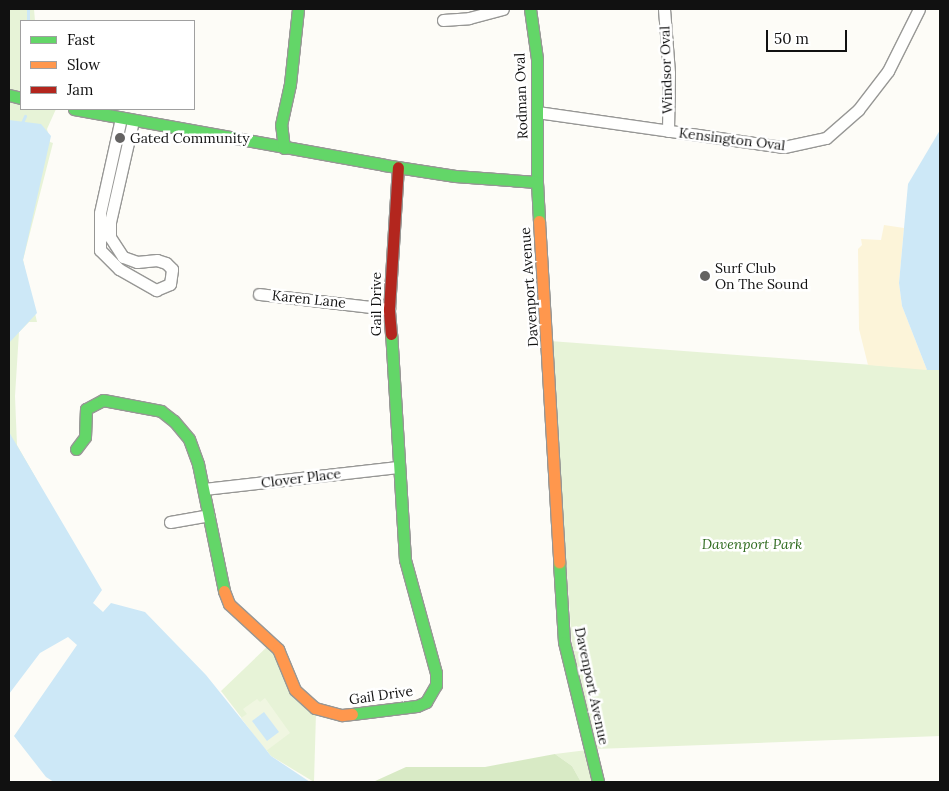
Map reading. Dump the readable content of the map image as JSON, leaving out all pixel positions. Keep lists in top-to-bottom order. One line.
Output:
{"streets":{"street":["Windsor Oval","Rodman Oval","Kensington Oval","Davenport Avenue","Karen Lane","Gail Drive","Clover Place"]},"crossings":[["Windsor Oval","Kensington Oval"],["Rodman Oval","Kensington Oval"],["Rodman Oval","Davenport Avenue"],["Karen Lane","Gail Drive"],["Gail Drive","Clover Place"]],"parks":["Davenport Park"],"places":["Gated Community","Surf Club On The Sound"],"legend":["Fast","Slow","Jam"],"scale_bar":"50 m"}
